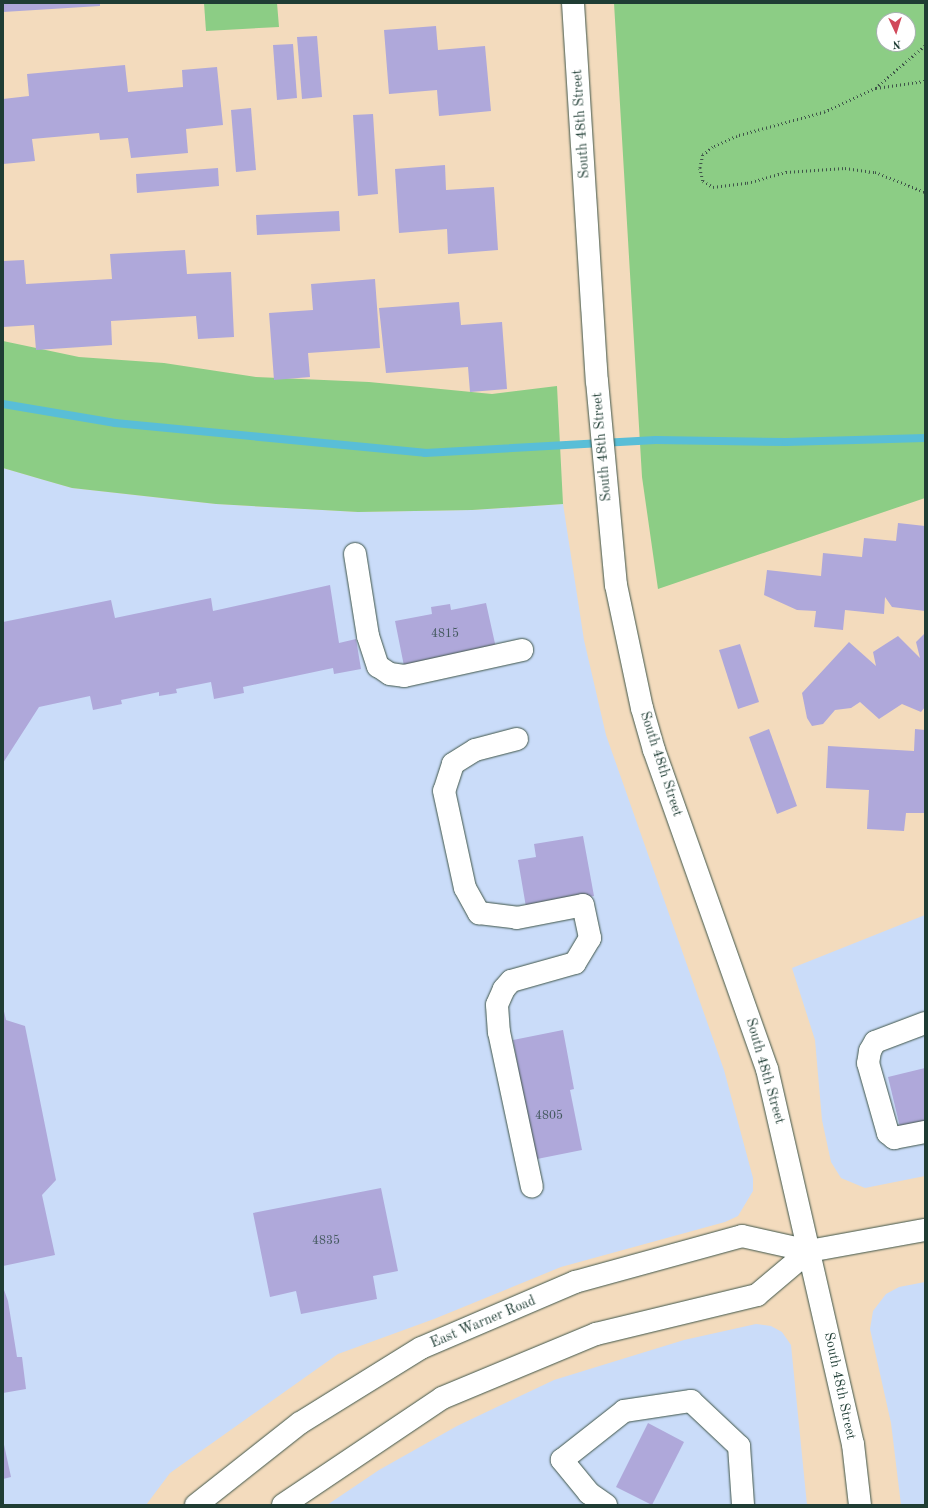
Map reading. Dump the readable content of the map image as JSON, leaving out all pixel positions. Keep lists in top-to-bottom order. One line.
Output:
{"streets":{"main road":["South 48th Street","East Warner Road"]},"crossings":[["South 48th Street","East Warner Road"]],"house_numbers":["4815","4805","4835"],"north":"bottom"}
